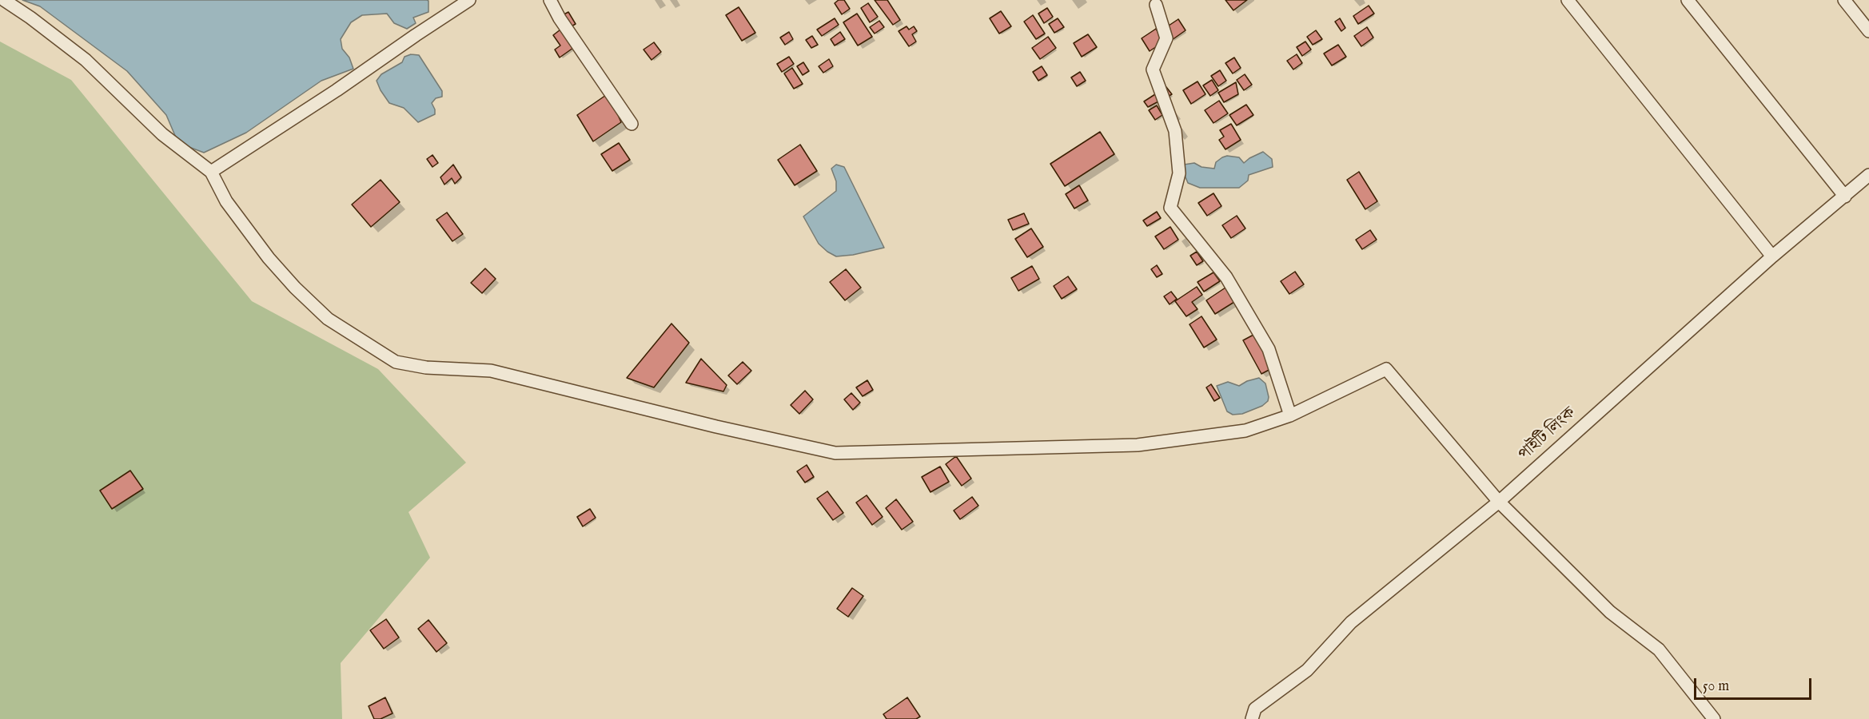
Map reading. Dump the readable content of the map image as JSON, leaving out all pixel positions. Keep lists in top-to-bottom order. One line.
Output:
{"streets":{"street":["পাইটি লিংক"]},"scale_bar":"50 m"}
